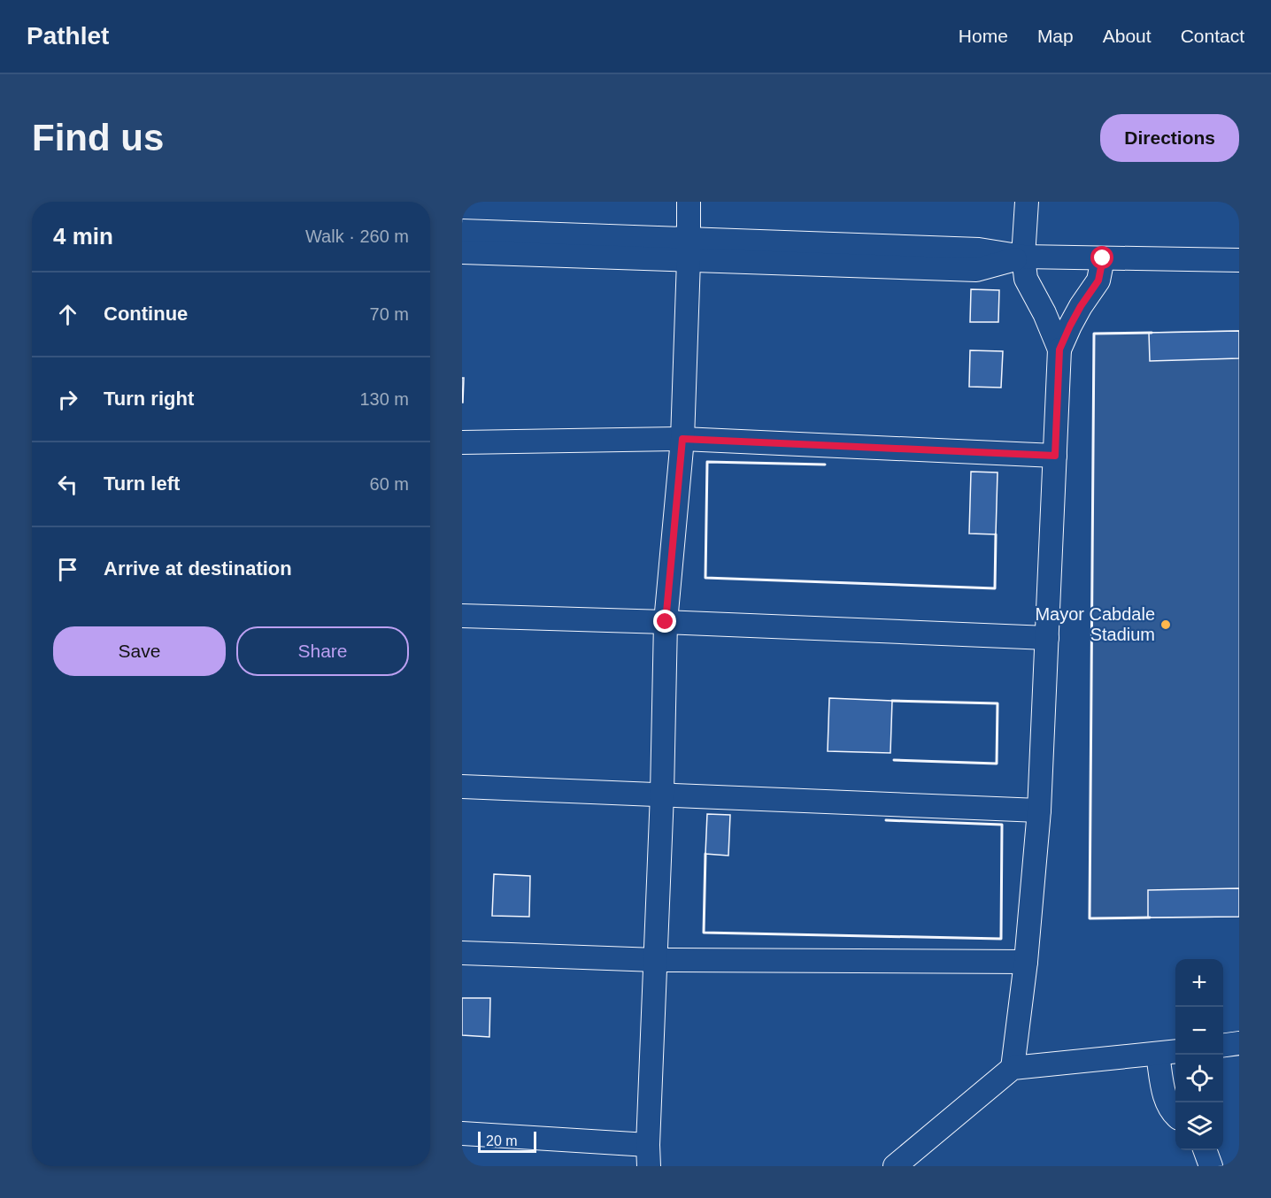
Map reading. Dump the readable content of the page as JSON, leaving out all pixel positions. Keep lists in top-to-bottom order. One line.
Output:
{"places":["Mayor Cabdale Stadium"],"scale_bar":"20 m","page":{"header":"Pathlet","nav":["Home","Map","About","Contact"],"buttons":["Directions",["Save","Share"]],"title":"Find us","heading":["4 min","Walk · 260 m"],"list":[["Continue","70 m"],["Turn right","130 m"],["Turn left","60 m"],"Arrive at destination"],"map_buttons":["+","−"],"scale":"20 m"}}
